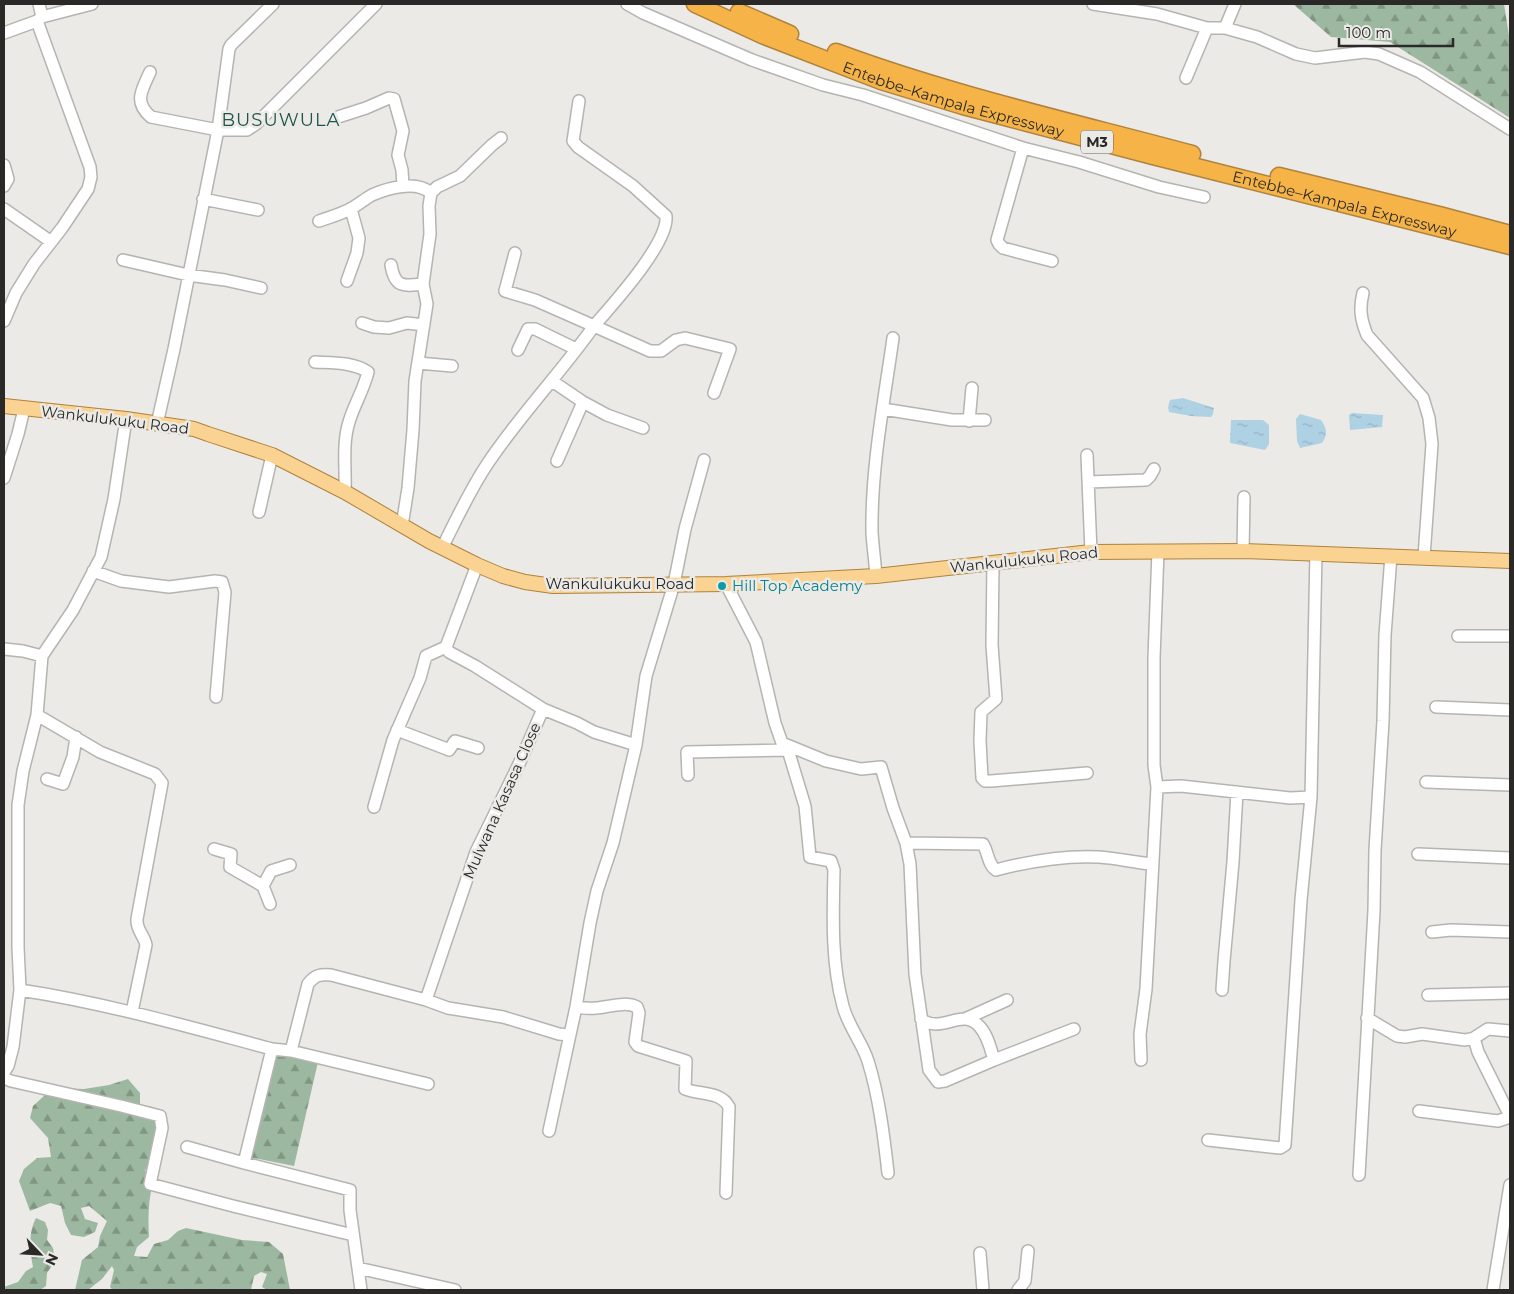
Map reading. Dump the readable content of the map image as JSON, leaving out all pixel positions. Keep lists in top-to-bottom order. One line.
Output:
{"streets":{"highway":["Entebbe–Kampala Expressway","M3"],"main road":["Wankulukuku Road"],"street":["Mulwana Kasasa Close"]},"districts":["BUSUWULA"],"places":["Hill Top Academy"],"scale_bar":"100 m","north":"bottom right"}
